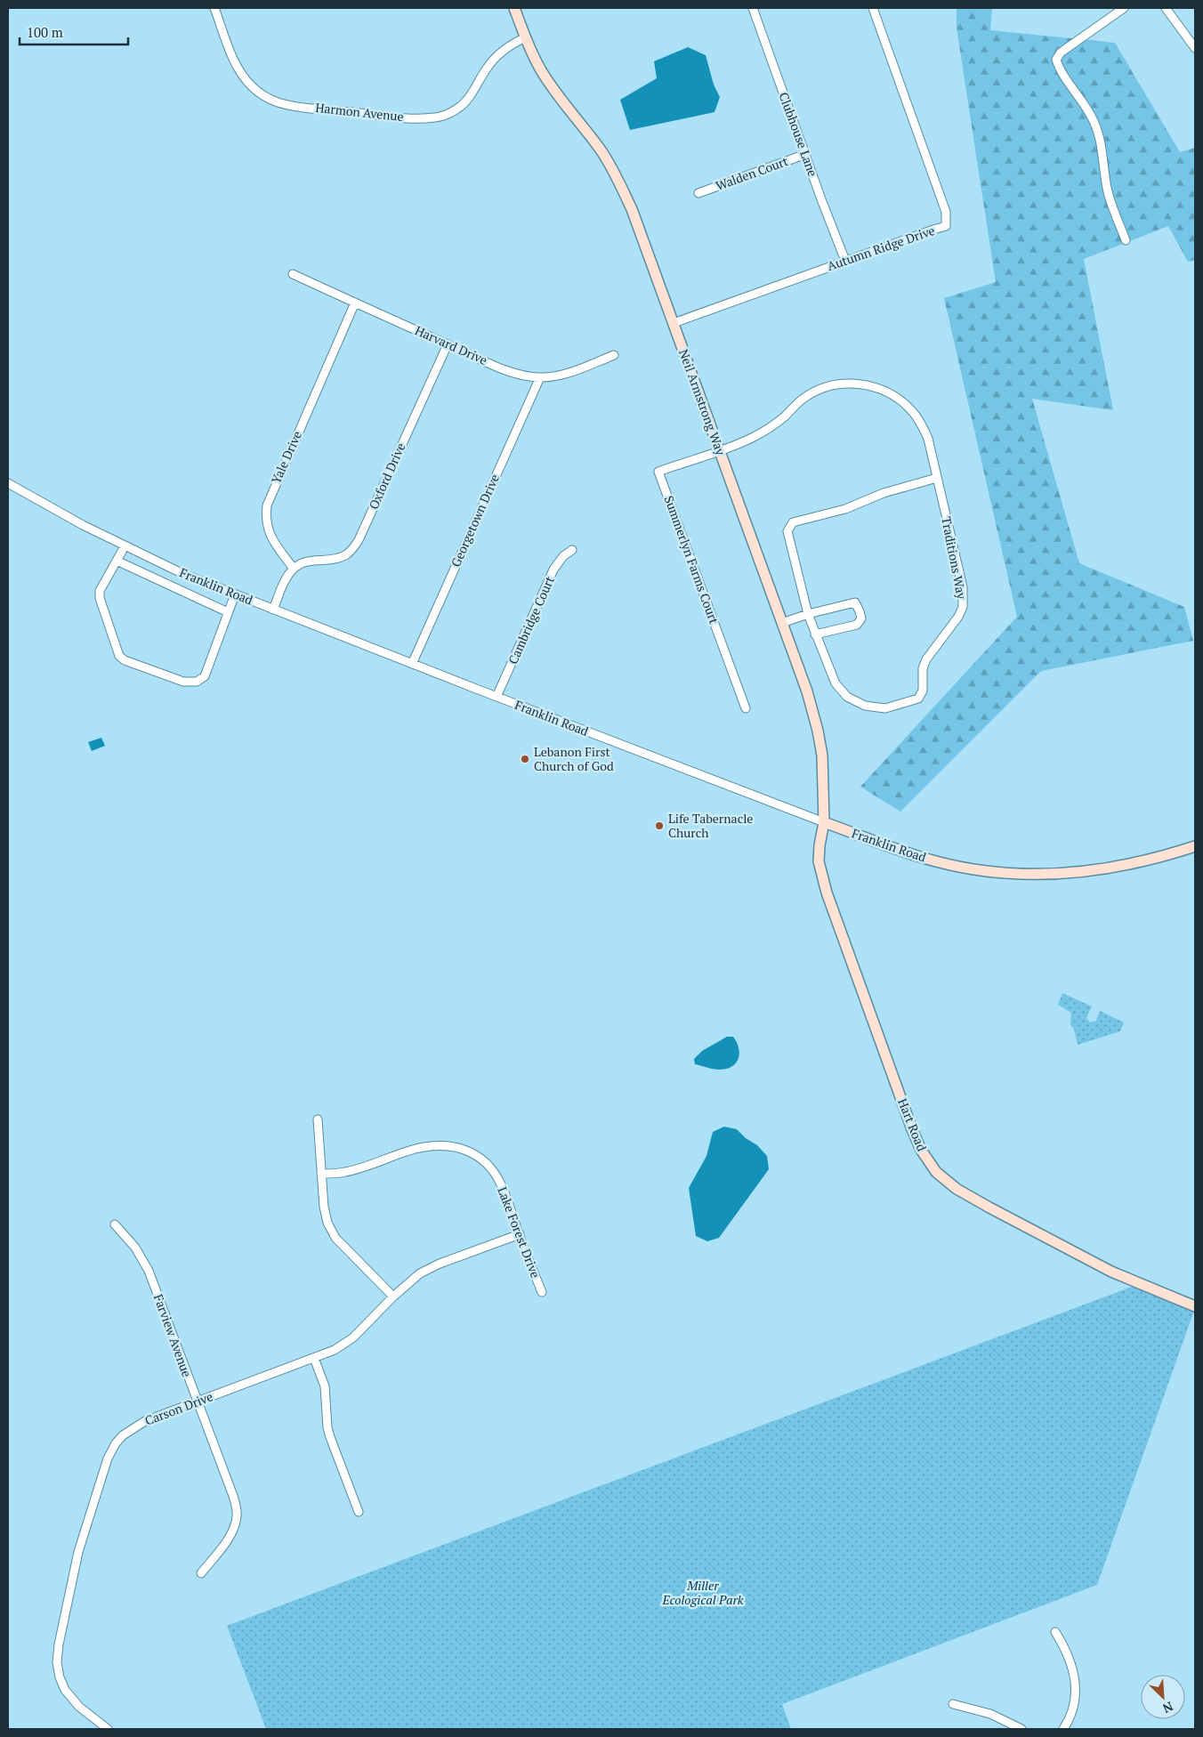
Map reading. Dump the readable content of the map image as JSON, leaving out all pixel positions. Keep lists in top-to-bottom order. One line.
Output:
{"streets":{"main road":["Neil Armstrong Way","Franklin Road","Hart Road"],"street":["Harmon Avenue","Clubhouse Lane","Walden Court","Autumn Ridge Drive","Harvard Drive","Yale Drive","Oxford Drive","Georgetown Drive","Traditions Way","Summerlyn Farms Court","Cambridge Court","Lake Forest Drive","Farview Avenue","Carson Drive"]},"crossings":[["Harmon Avenue","Neil Armstrong Way"],["Clubhouse Lane","Walden Court"],["Clubhouse Lane","Autumn Ridge Drive"],["Autumn Ridge Drive","Neil Armstrong Way"],["Harvard Drive","Yale Drive"],["Harvard Drive","Oxford Drive"],["Harvard Drive","Georgetown Drive"],["Neil Armstrong Way","Traditions Way"],["Neil Armstrong Way","Summerlyn Farms Court"],["Neil Armstrong Way","Franklin Road"],["Neil Armstrong Way","Hart Road"],["Yale Drive","Oxford Drive"],["Georgetown Drive","Franklin Road"],["Traditions Way","Summerlyn Farms Court"],["Franklin Road","Cambridge Court"],["Franklin Road","Hart Road"],["Lake Forest Drive","Carson Drive"],["Farview Avenue","Carson Drive"]],"parks":["Miller Ecological Park"],"places":["Lebanon First Church of God","Life Tabernacle Church"],"scale_bar":"100 m","north":"bottom right"}
